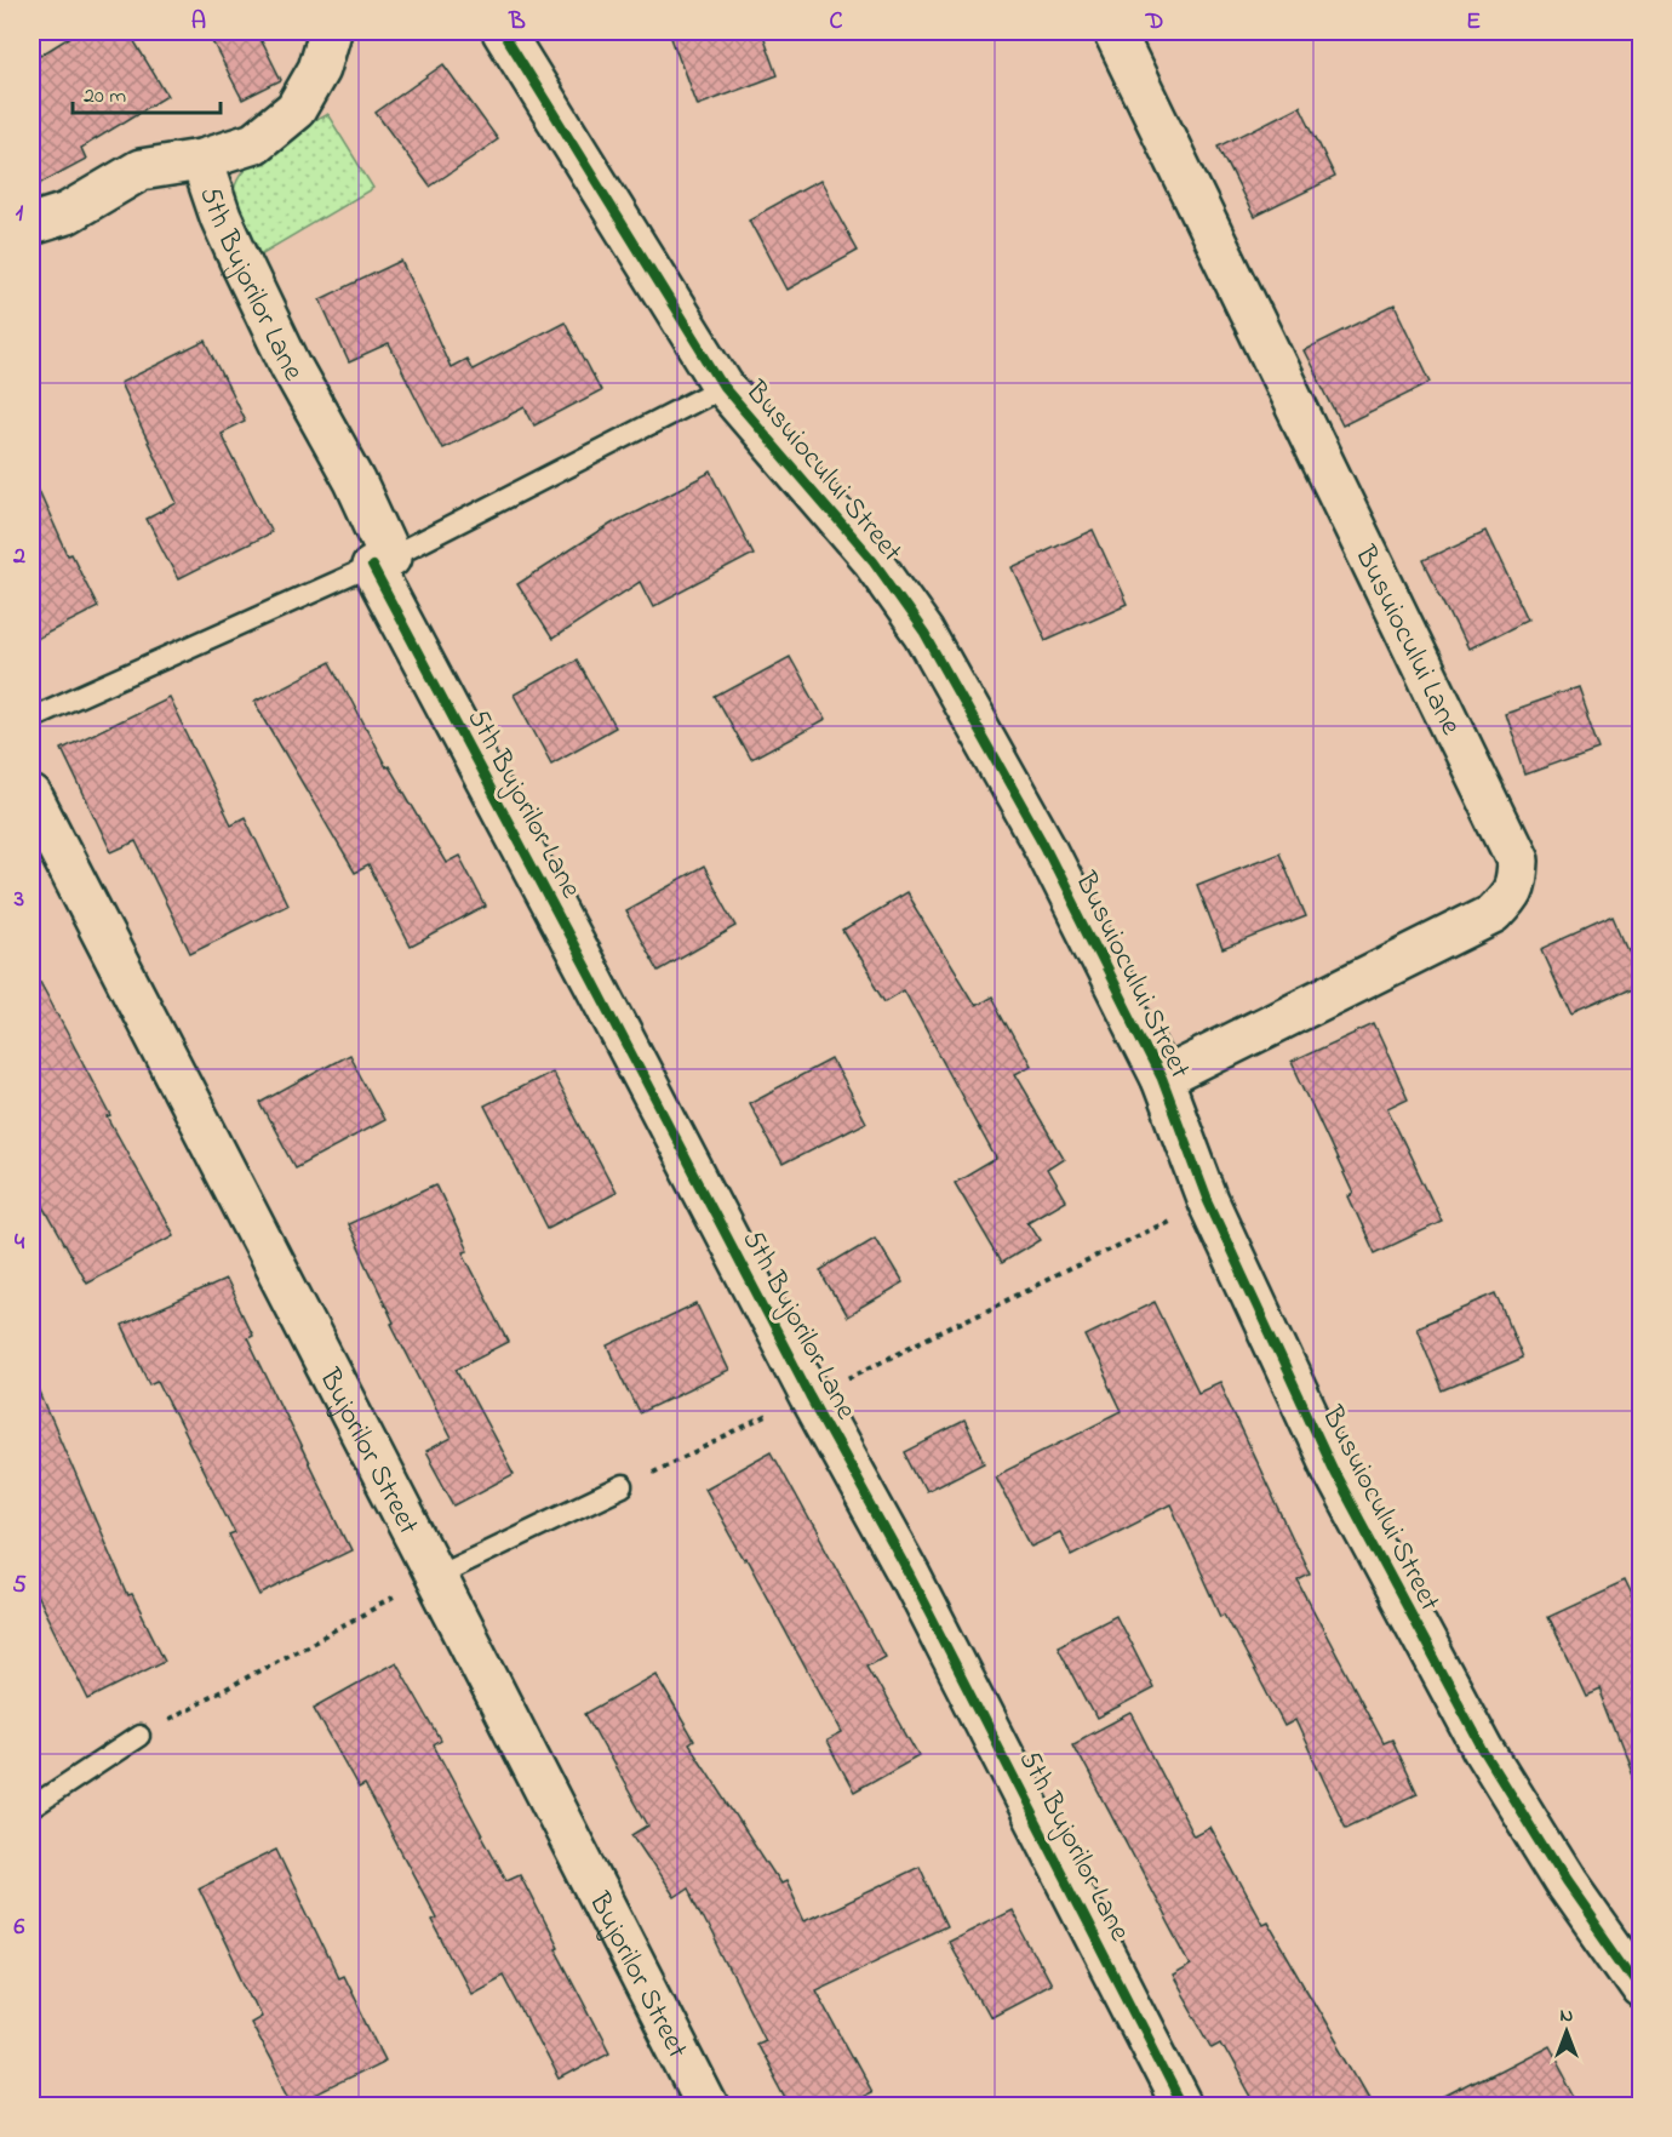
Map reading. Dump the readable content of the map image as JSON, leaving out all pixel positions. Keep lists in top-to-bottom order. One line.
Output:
{"streets":{"street":["5th Bujorilor Lane","Busuiocului Street","Busuiocului Lane","Bujorilor Street"]},"crossings":[["Busuiocului Street","Busuiocului Lane"]],"scale_bar":"20 m","north":"top","grid":{"columns":["A","B","C","D","E"],"rows":["1","2","3","4","5","6"]}}
